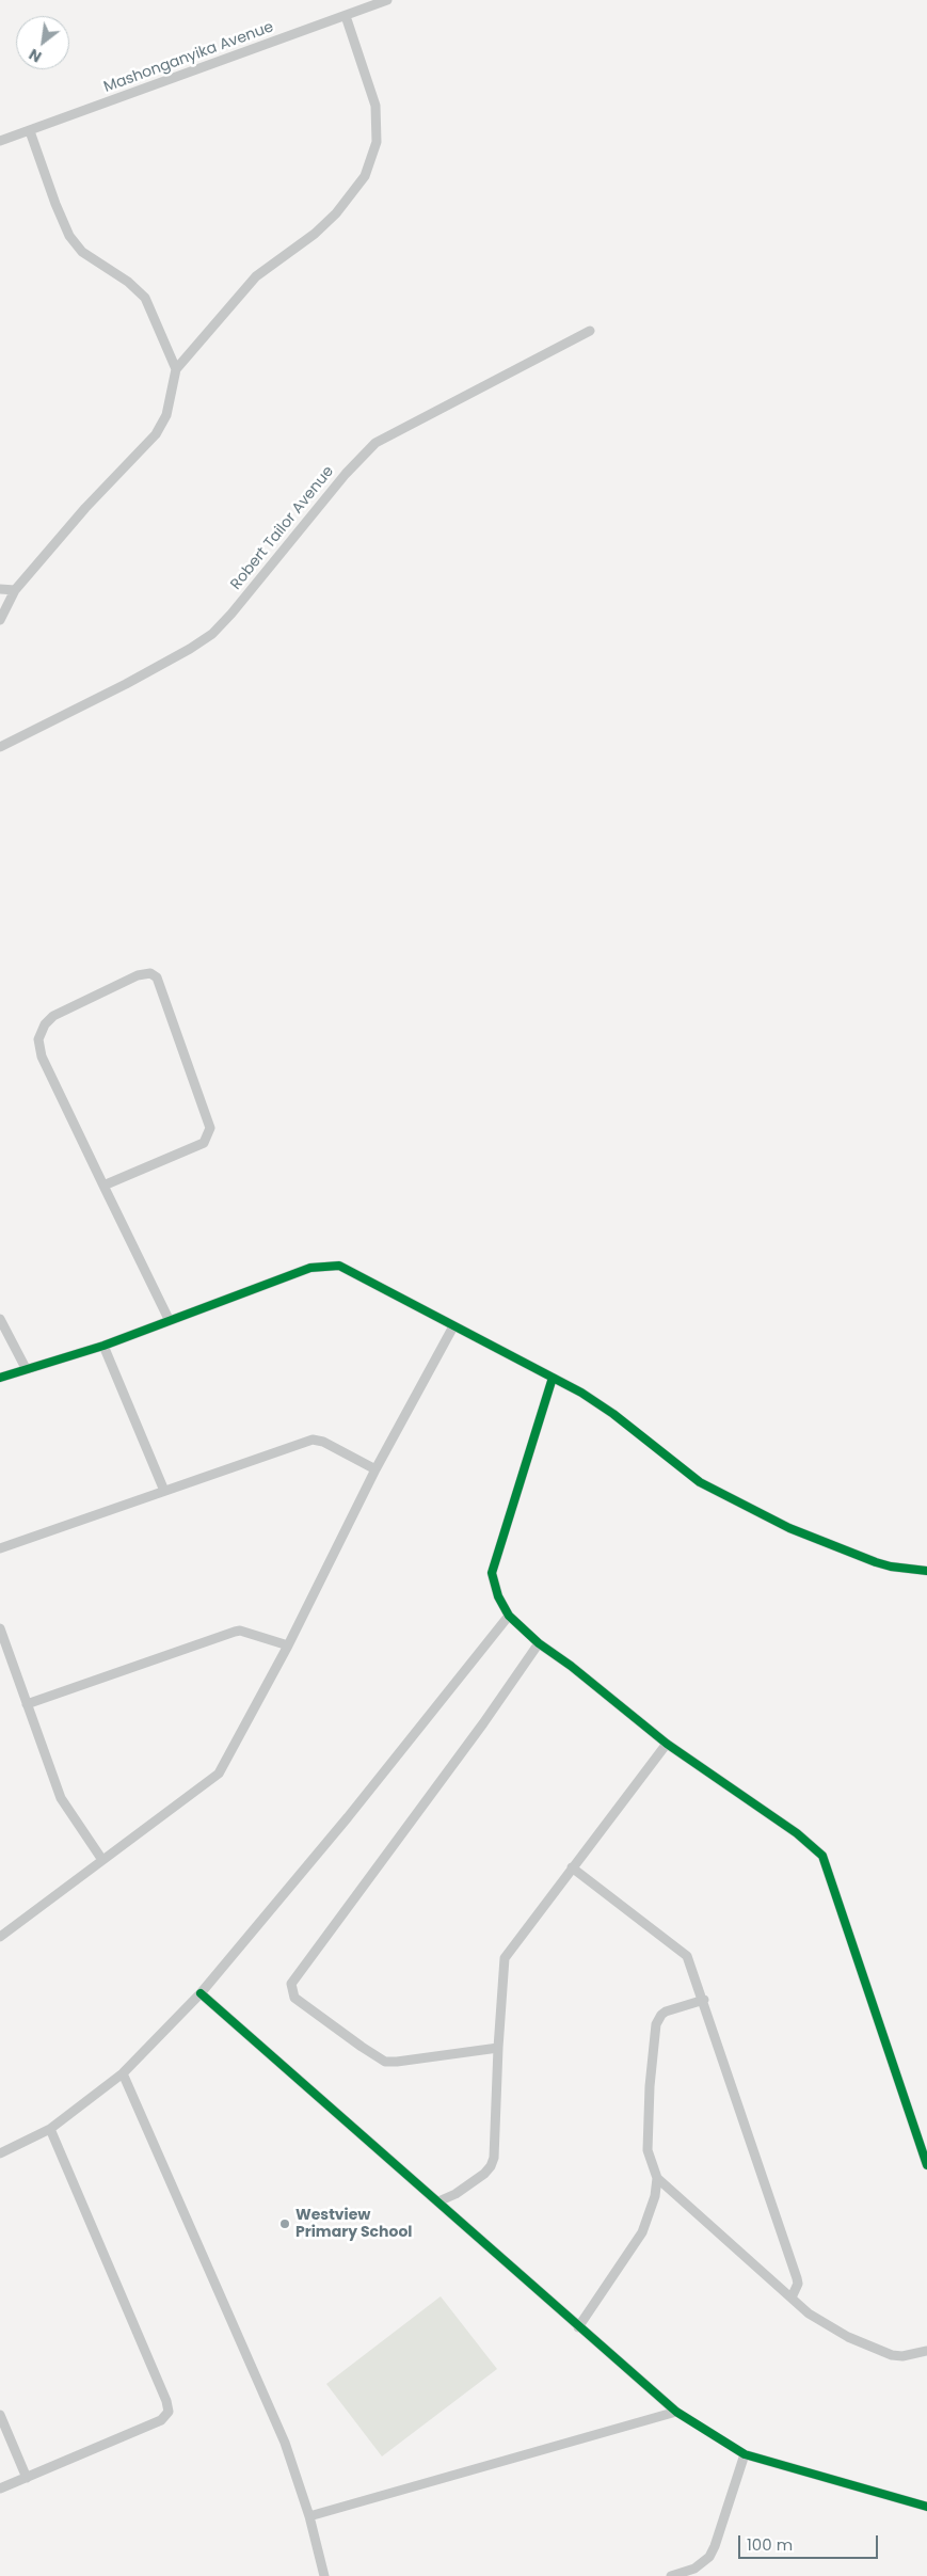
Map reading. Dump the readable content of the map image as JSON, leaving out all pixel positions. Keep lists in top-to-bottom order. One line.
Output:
{"streets":{"street":["Mashonganyika Avenue","Robert Tailor Avenue"]},"places":["Westview Primary School"],"scale_bar":"100 m","north":"bottom left"}
